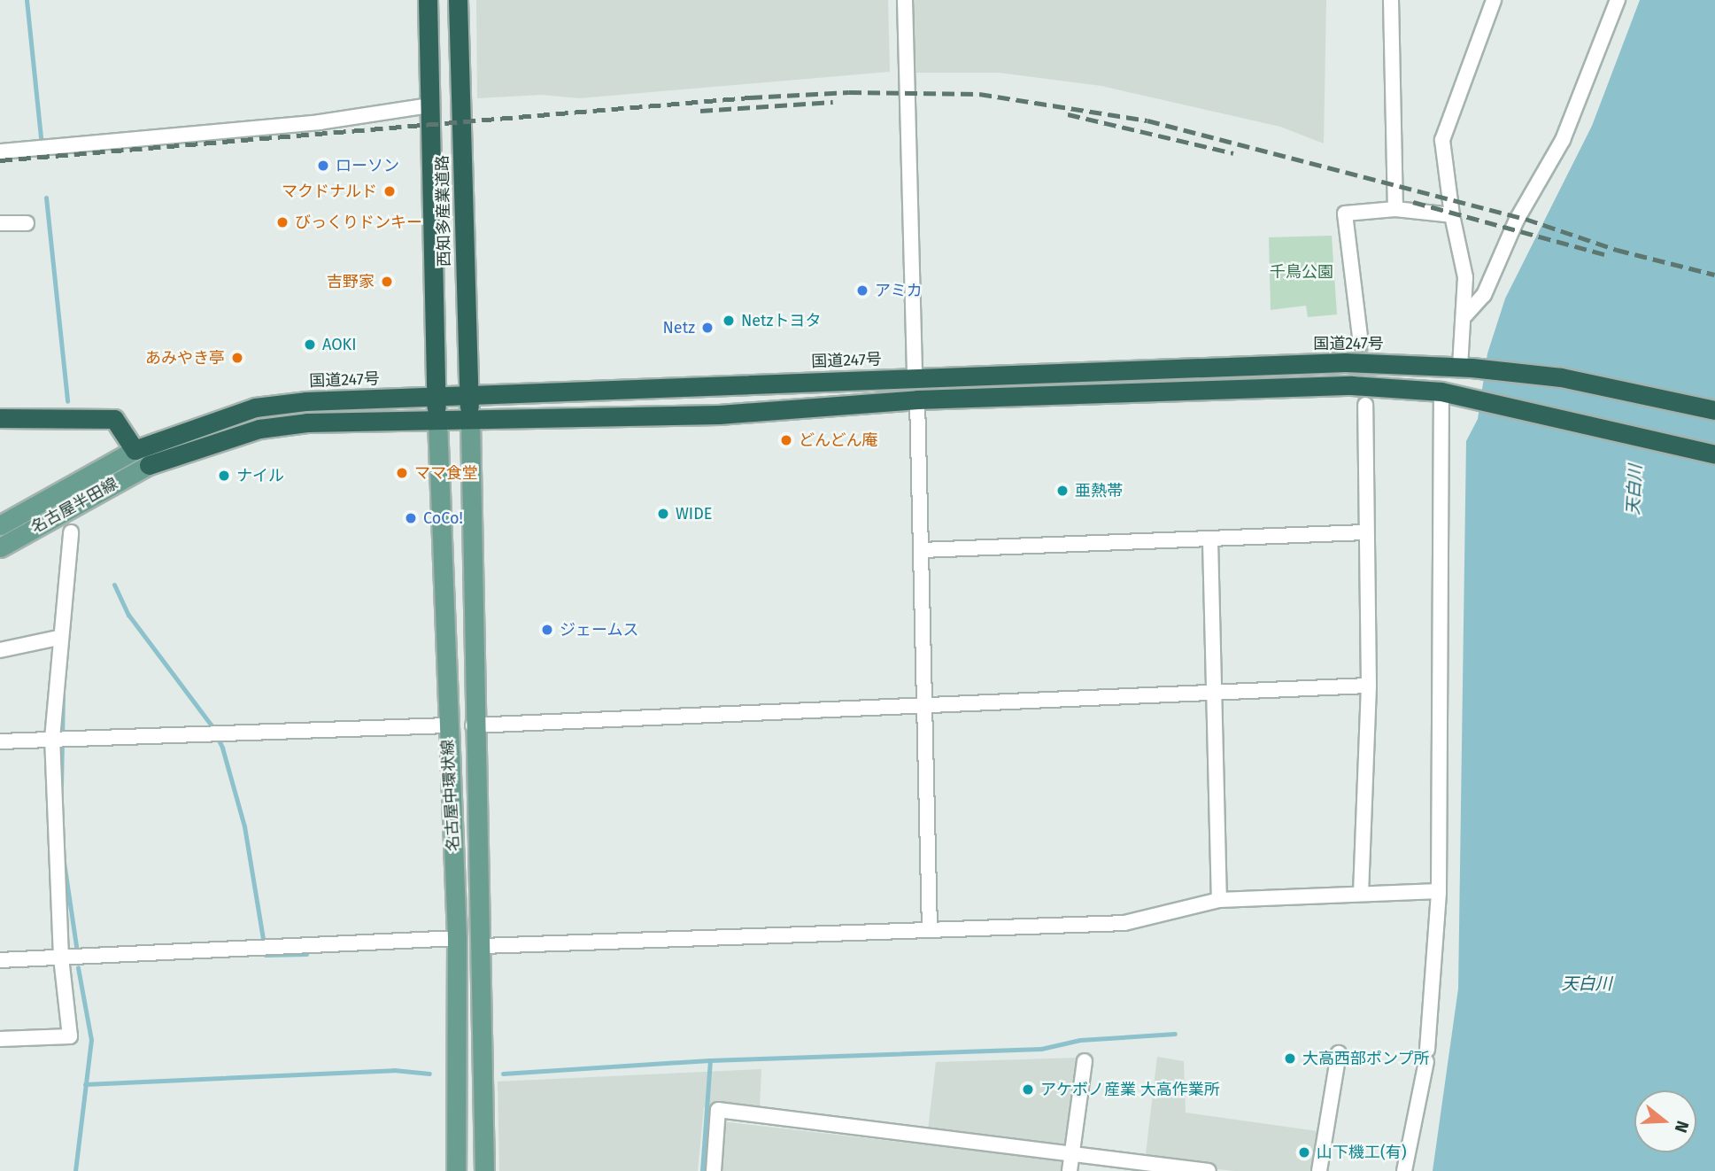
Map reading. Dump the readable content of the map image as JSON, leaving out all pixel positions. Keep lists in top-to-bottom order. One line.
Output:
{"streets":{"highway":["西知多産業道路","国道247号"],"main road":["名古屋半田線","名古屋中環状線"]},"crossings":[["西知多産業道路","国道247号"],["西知多産業道路","名古屋中環状線"],["国道247号","名古屋半田線"]],"water":["天白川"],"parks":["千鳥公園"],"places":["ローソン","マクドナルド","びっくりドンキー","吉野家","アミカ","Netzトヨタ","Netz","AOKI","あみやき亭","どんどん庵","ママ食堂","ナイル","亜熱帯","WIDE","CoCo!","ジェームス","大高西部ポンプ所","アケボノ産業 大高作業所","山下機工(有)"],"north":"right"}
